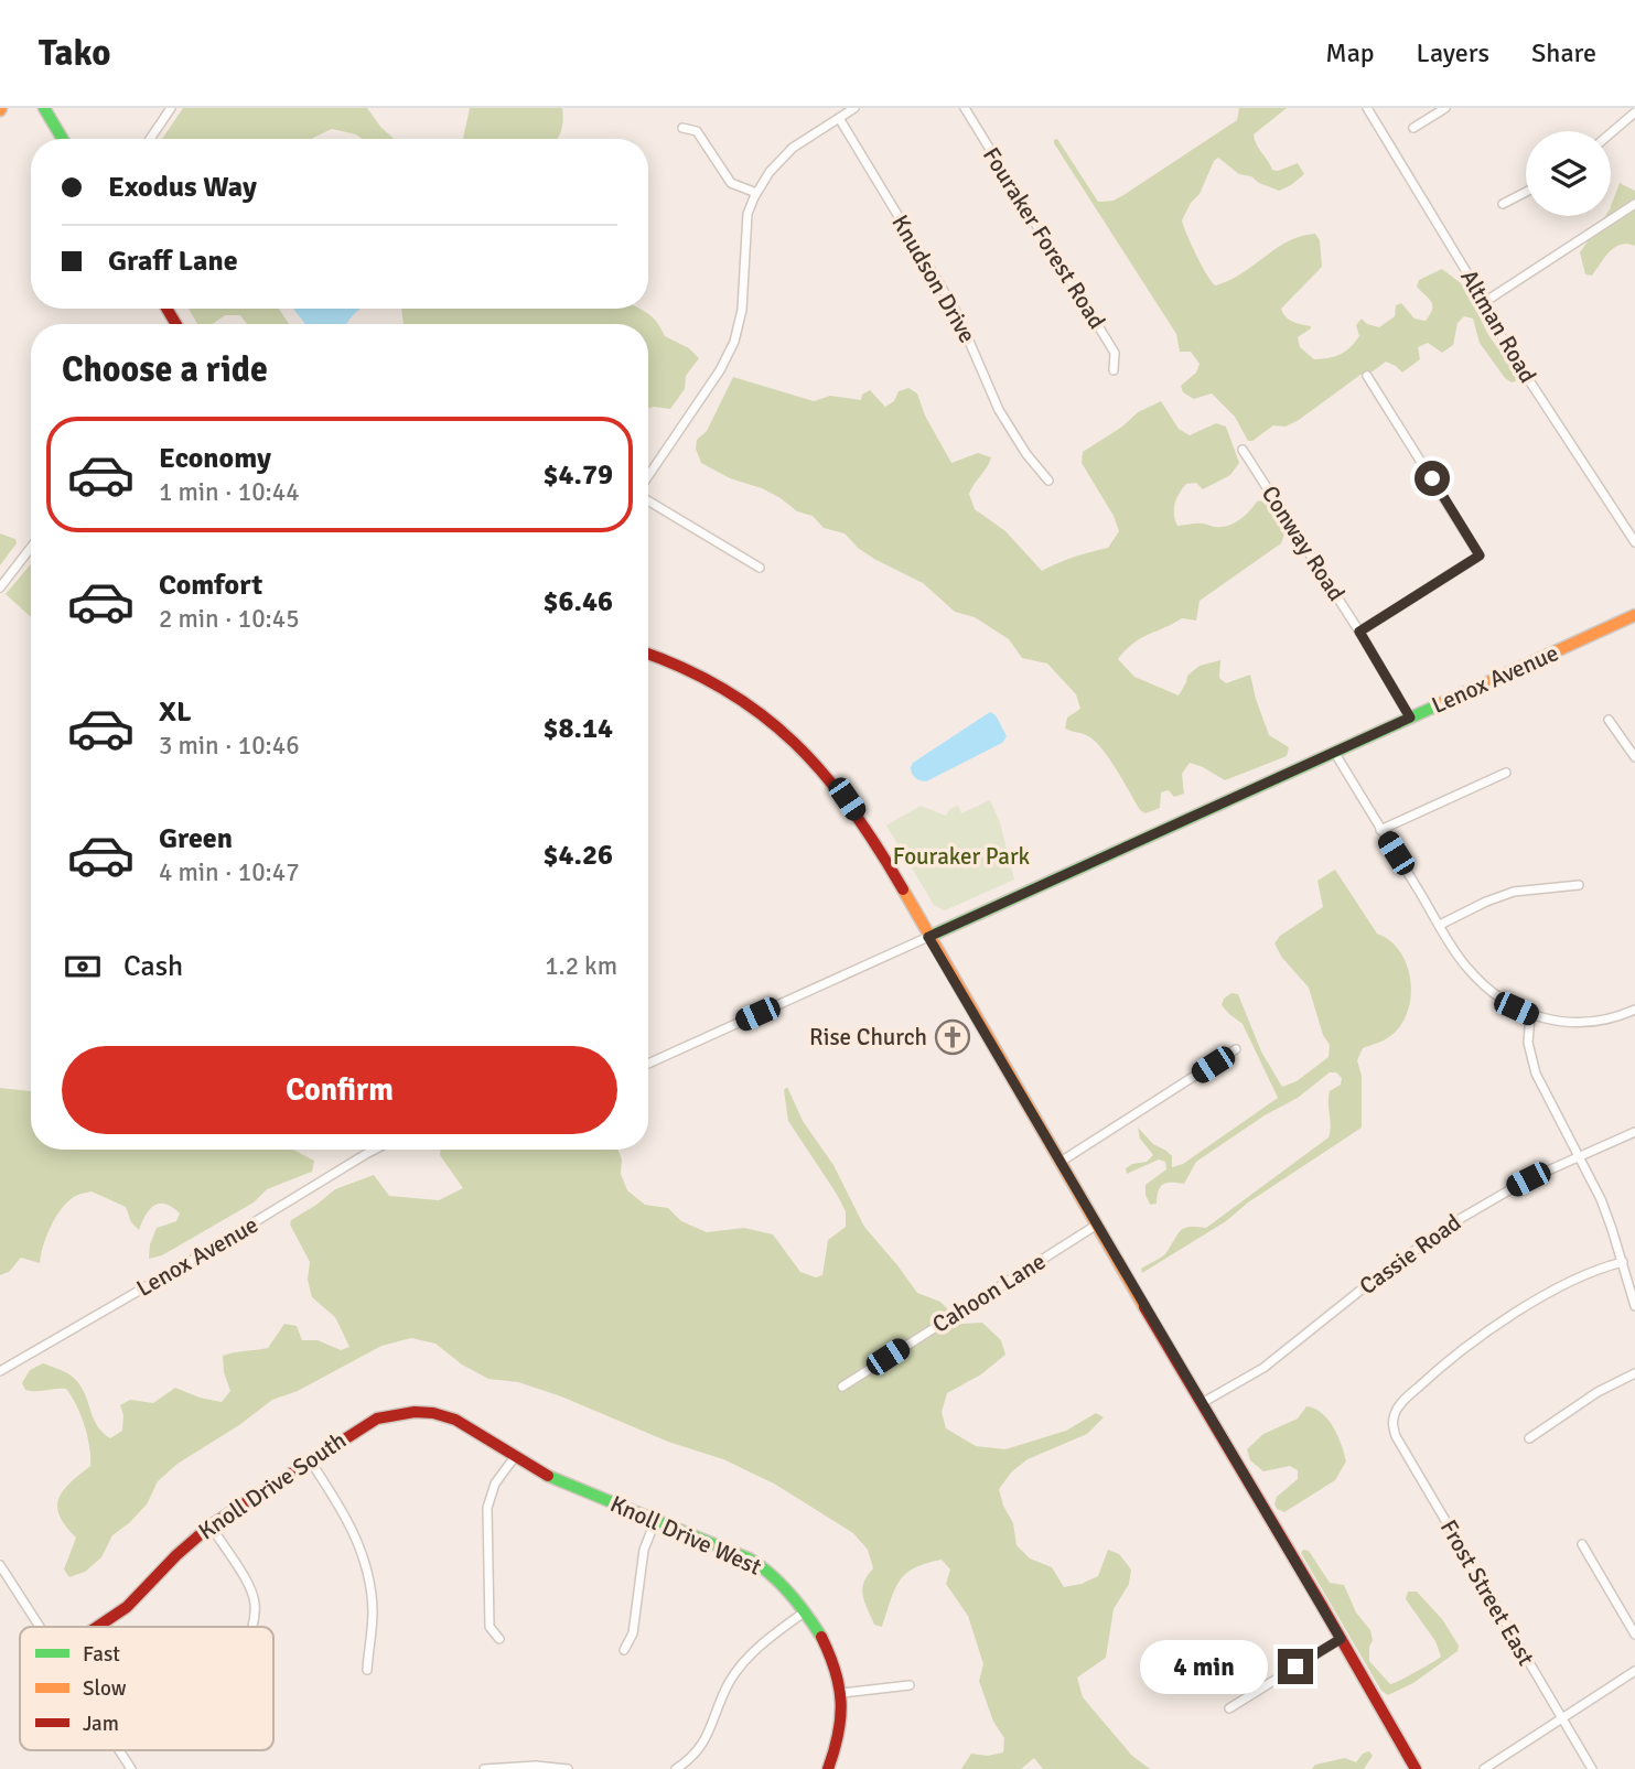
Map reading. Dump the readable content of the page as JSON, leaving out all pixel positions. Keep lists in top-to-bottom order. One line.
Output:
{"streets":{"street":["Fouraker Forest Road","Knudson Drive","Altman Road","Conway Road","Lenox Avenue","Cassie Road","Cahoon Lane","Knoll Drive South","Knoll Drive West","Frost Street East"]},"crossings":[["Conway Road","Lenox Avenue"],["Knoll Drive South","Knoll Drive West"]],"parks":["Fouraker Park"],"places":{"church":["Rise Church"]},"legend":["Fast","Slow","Jam"],"page":{"header":"Tako","nav":["Map","Layers","Share"],"banner":["Exodus Way","Graff Lane"],"heading":"Choose a ride","list":[{"name":"Economy","note":"1 min · 10:44","value":"$4.79"},{"name":"Comfort","note":"2 min · 10:45","value":"$6.46"},{"name":"XL","note":"3 min · 10:46","value":"$8.14"},{"name":"Green","note":"4 min · 10:47","value":"$4.26"}],"pay":["Cash","1.2 km"],"buttons":"Confirm","bubble":"4 min"}}
